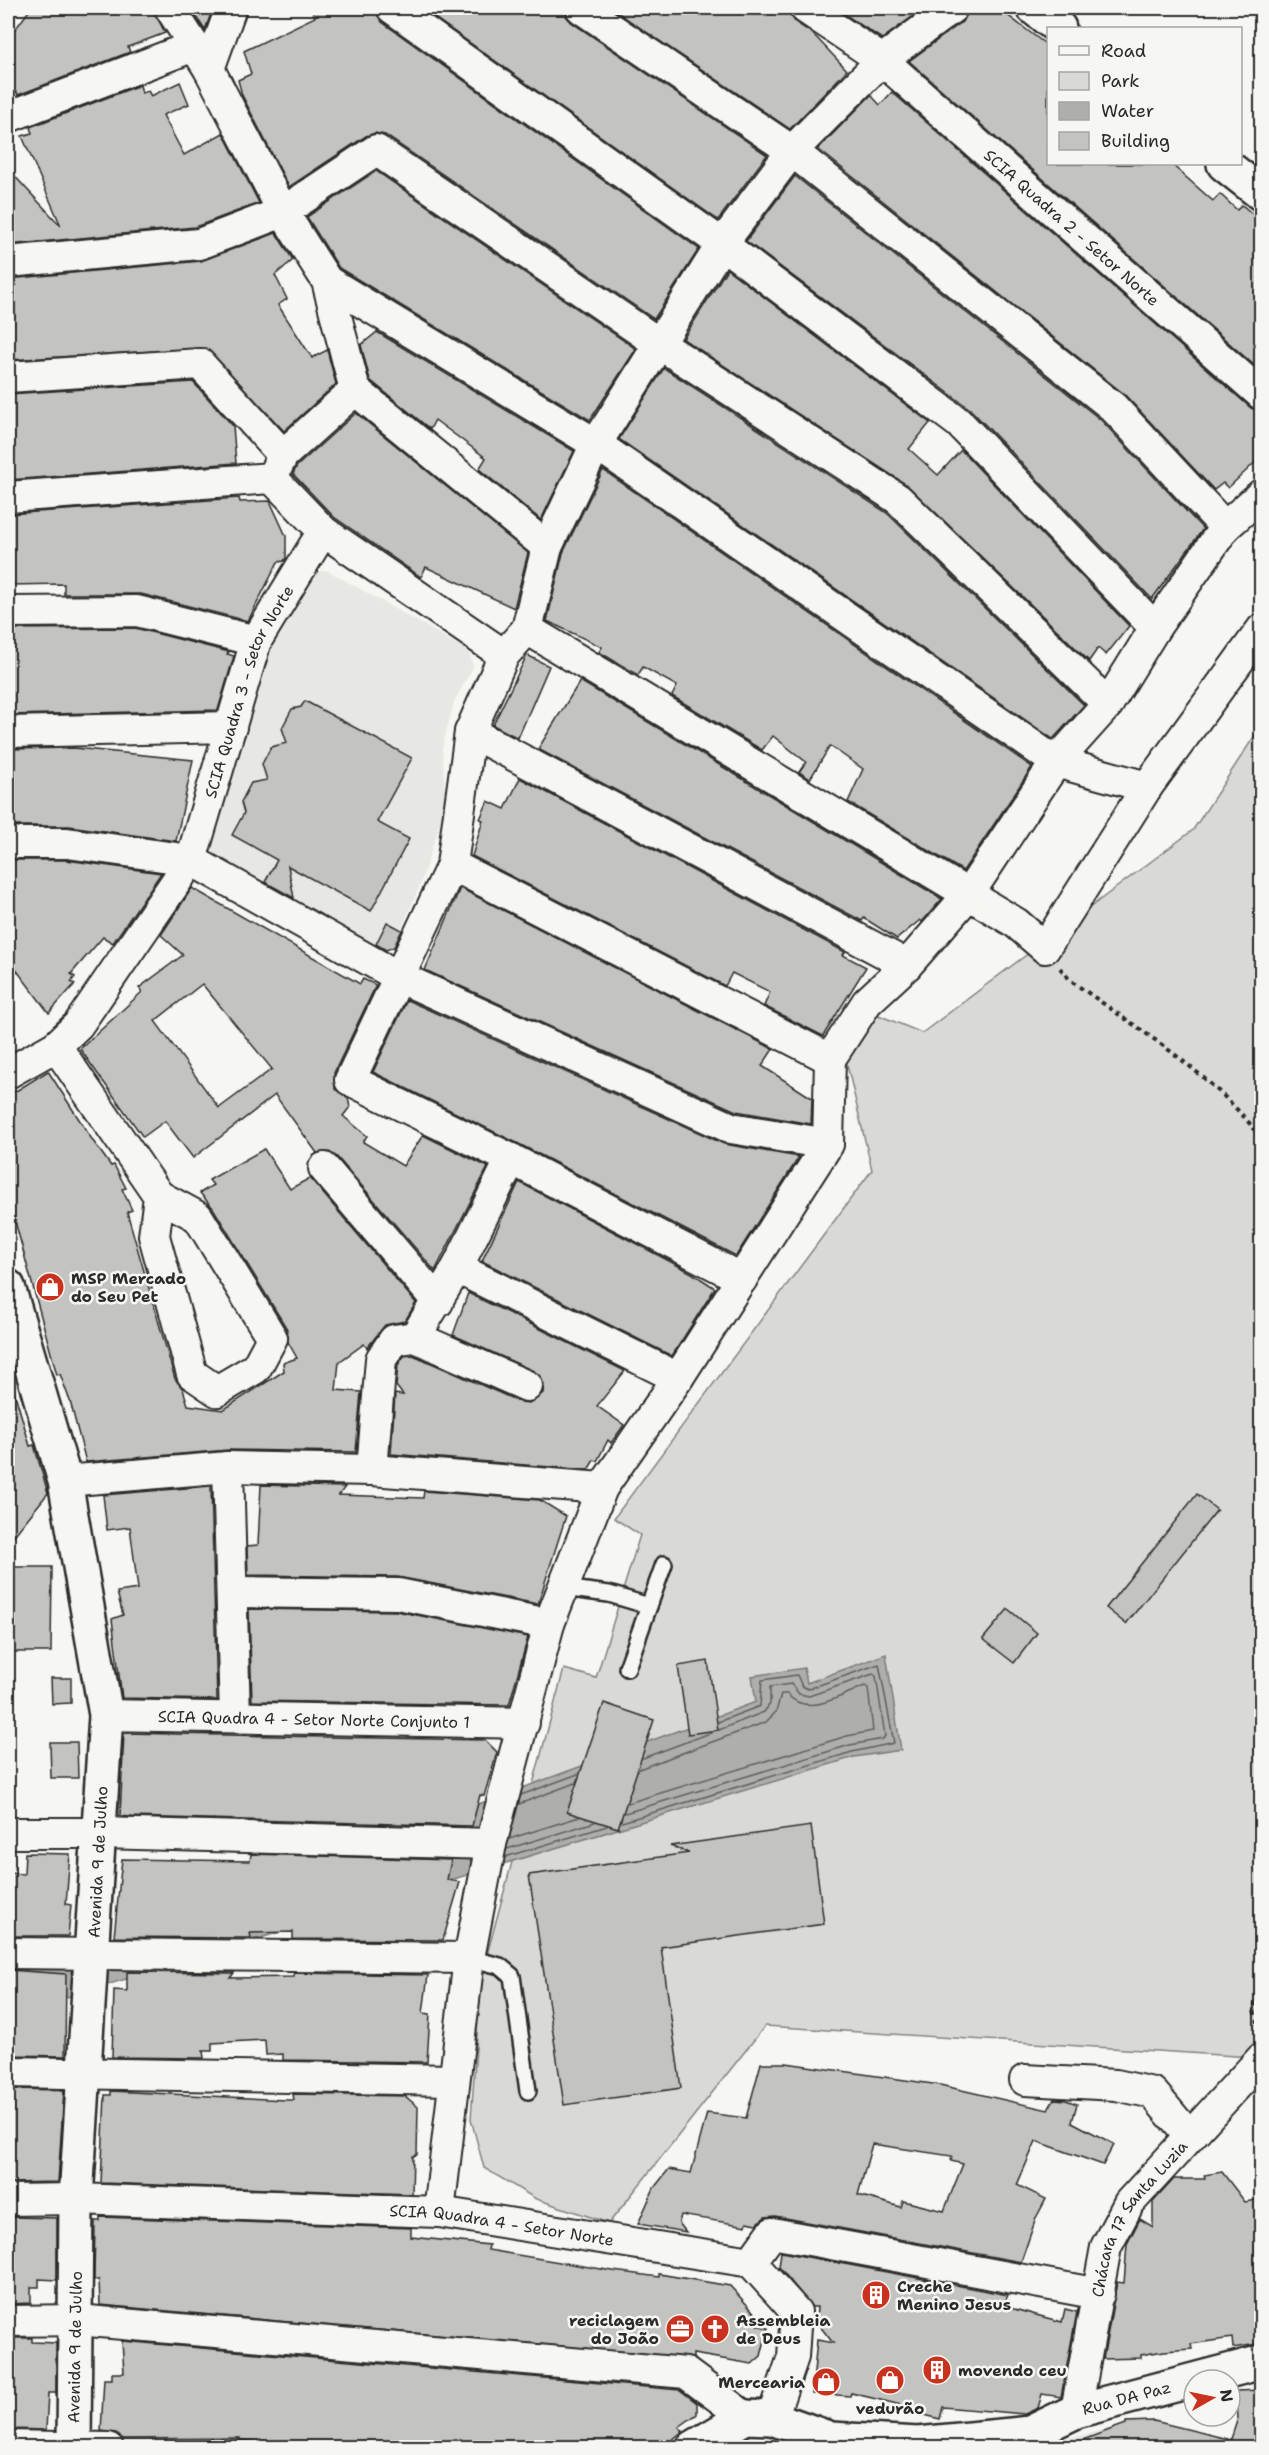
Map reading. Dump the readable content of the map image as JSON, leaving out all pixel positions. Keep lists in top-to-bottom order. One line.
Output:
{"streets":{"street":["SCIA Quadra 2 - Setor Norte","SCIA Quadra 3 - Setor Norte","SCIA Quadra 4 - Setor Norte Conjunto 1","Avenida 9 de Julho","Chácara 17 Santa Luzia","SCIA Quadra 4 - Setor Norte","Rua DA Paz"]},"crossings":[["SCIA Quadra 4 - Setor Norte Conjunto 1","Avenida 9 de Julho"],["Avenida 9 de Julho","SCIA Quadra 4 - Setor Norte"],["Chácara 17 Santa Luzia","Rua DA Paz"]],"places":{"shop":["MSP Mercado do Seu Pet","vedurão","Mercearia"],"building":["Creche Menino Jesus","movendo ceu"],"office":["reciclagem do João"],"church":["Assembleia de Deus"]},"legend":["Road","Park","Water","Building"],"north":"right"}
